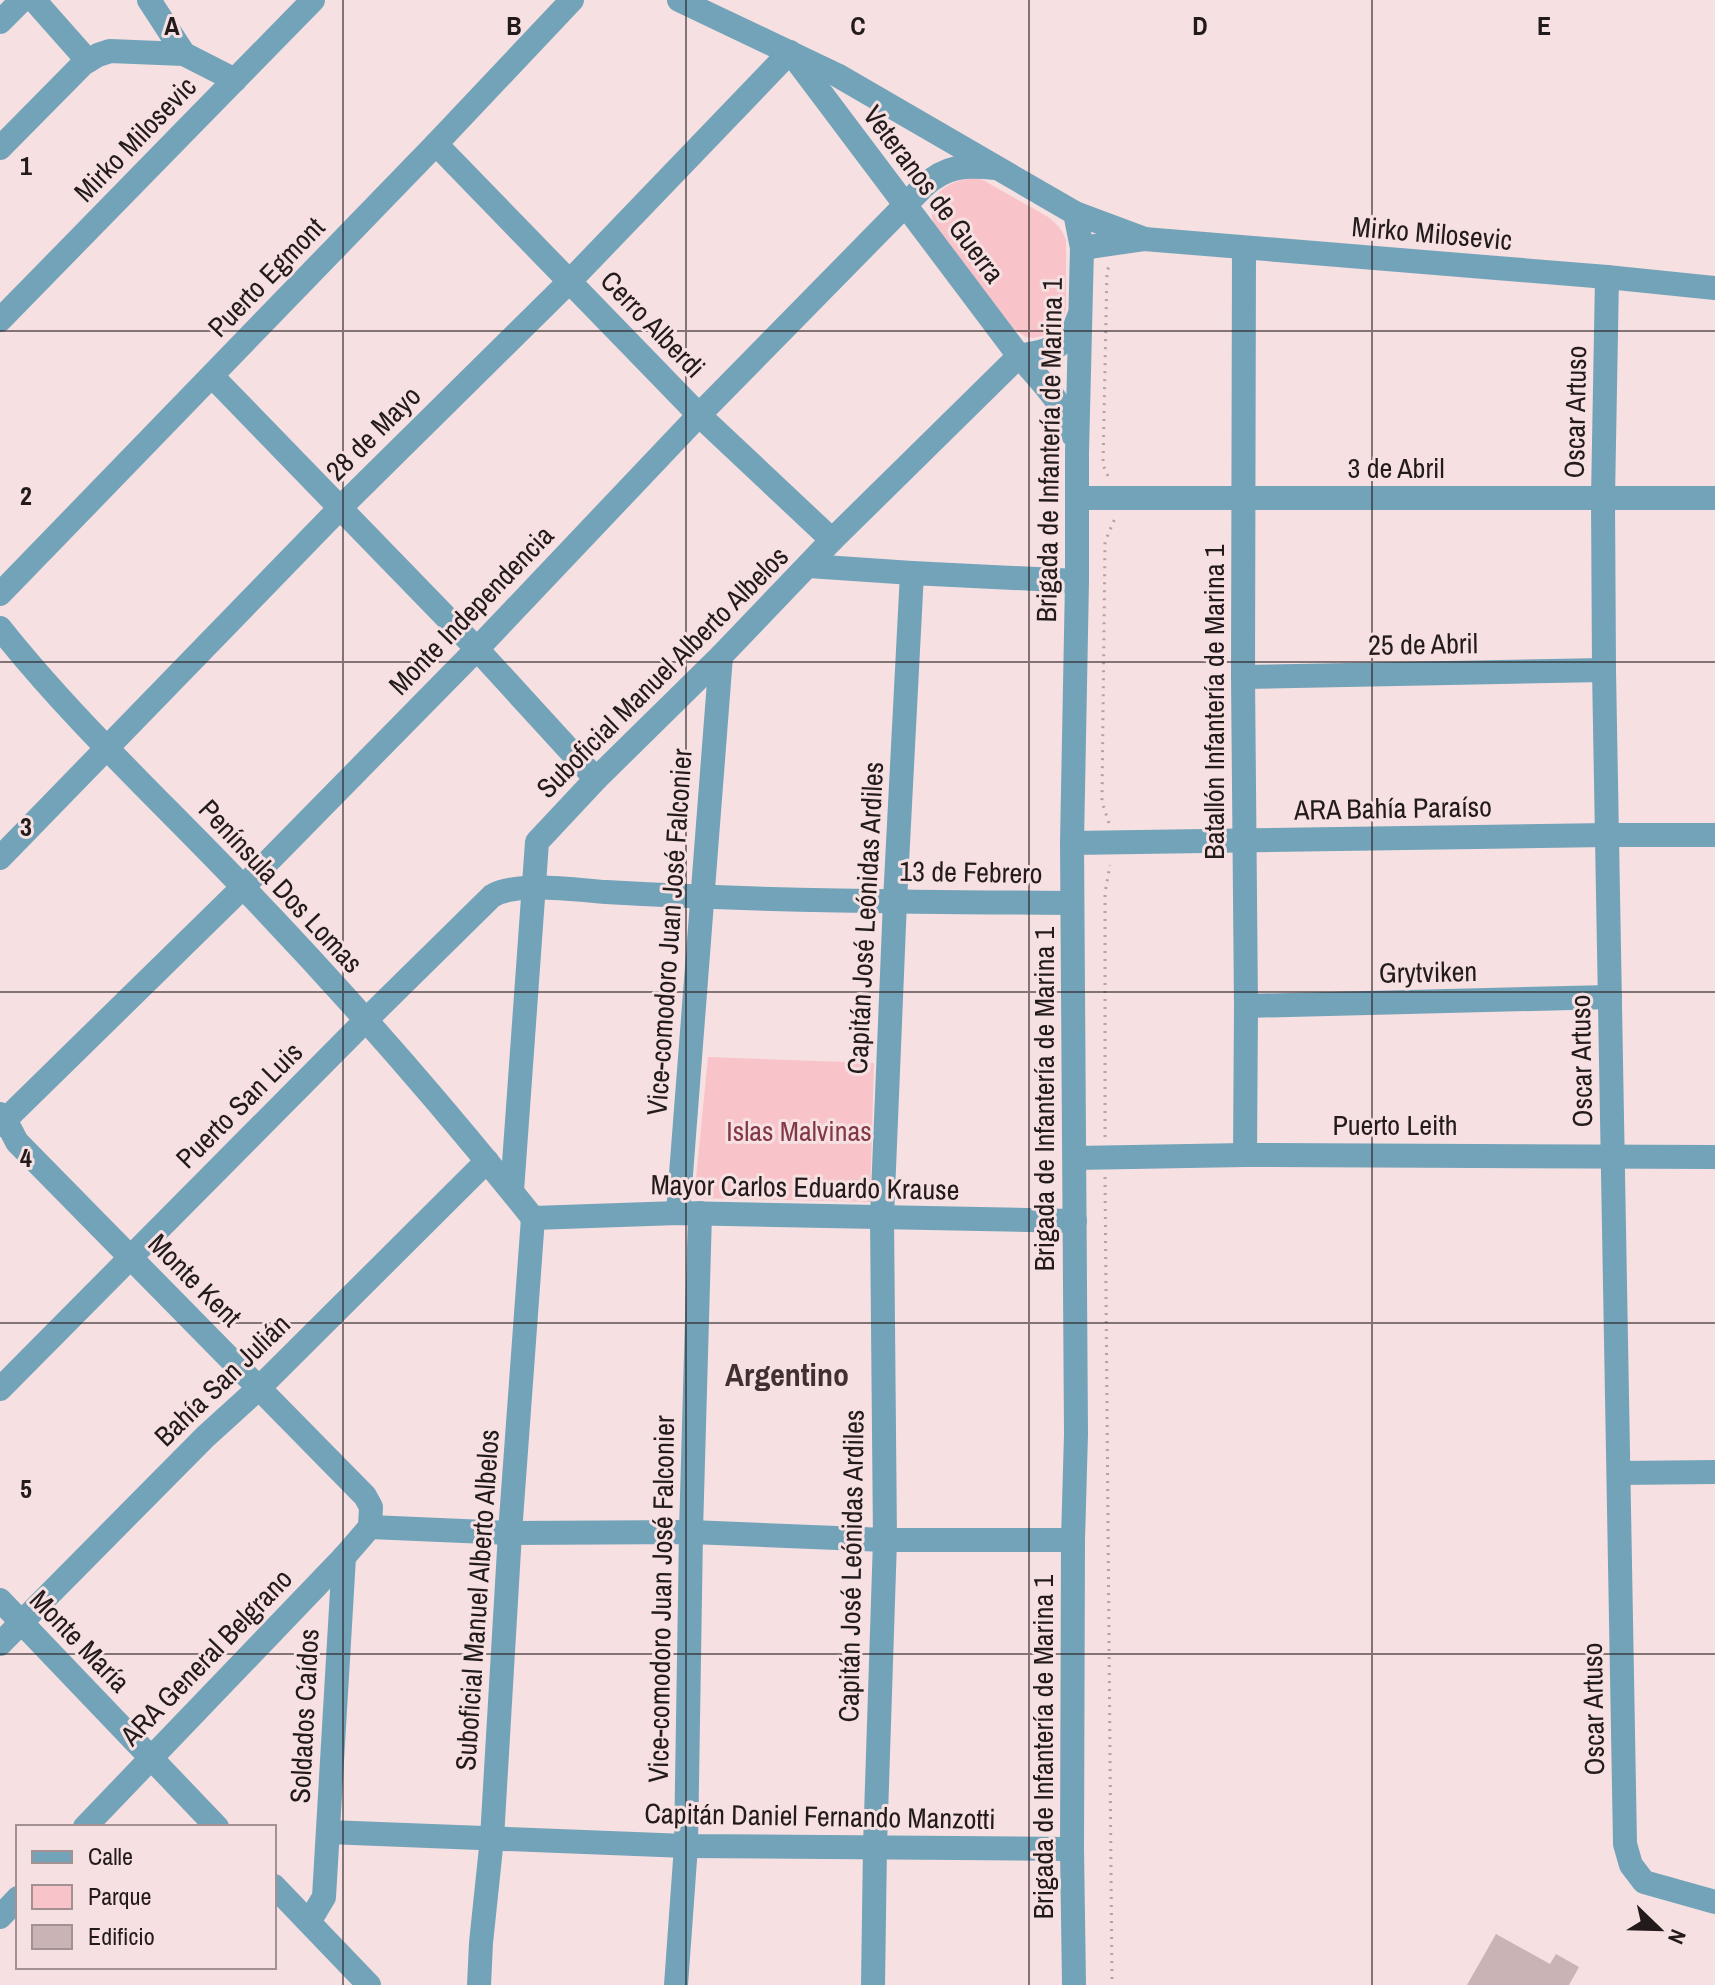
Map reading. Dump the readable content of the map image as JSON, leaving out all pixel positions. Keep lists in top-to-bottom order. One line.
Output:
{"streets":{"street":["Mirko Milosevic","Veteranos de Guerra","Puerto Egmont","Cerro Alberdi","Oscar Artuso","28 de Mayo","Brigada de Infantería de Marina 1","3 de Abril","Monte Independencia","25 de Abril","Suboficial Manuel Alberto Albelos","Batallón Infantería de Marina 1","ARA Bahía Paraíso","13 de Febrero","Península Dos Lomas","Capitán José Leónidas Ardiles","Vice-comodoro Juan José Falconier","Grytviken","Puerto San Luis","Puerto Leith","Mayor Carlos Eduardo Krause","Monte Kent","Bahía San Julián","Monte María","ARA General Belgrano","Soldados Caídos","Capitán Daniel Fernando Manzotti"]},"crossings":[["Mirko Milosevic","Veteranos de Guerra"],["Mirko Milosevic","Oscar Artuso"],["Mirko Milosevic","28 de Mayo"],["Mirko Milosevic","Brigada de Infantería de Marina 1"],["Mirko Milosevic","Monte Independencia"],["Mirko Milosevic","Batallón Infantería de Marina 1"],["Veteranos de Guerra","28 de Mayo"],["Veteranos de Guerra","Brigada de Infantería de Marina 1"],["Veteranos de Guerra","Monte Independencia"],["Veteranos de Guerra","Suboficial Manuel Alberto Albelos"],["Puerto Egmont","Cerro Alberdi"],["Cerro Alberdi","28 de Mayo"],["Cerro Alberdi","Monte Independencia"],["Cerro Alberdi","Suboficial Manuel Alberto Albelos"],["Oscar Artuso","3 de Abril"],["Oscar Artuso","25 de Abril"],["Oscar Artuso","ARA Bahía Paraíso"],["Oscar Artuso","Grytviken"],["Oscar Artuso","Puerto Leith"],["28 de Mayo","Península Dos Lomas"],["Brigada de Infantería de Marina 1","3 de Abril"],["Brigada de Infantería de Marina 1","ARA Bahía Paraíso"],["Brigada de Infantería de Marina 1","13 de Febrero"],["Brigada de Infantería de Marina 1","Puerto Leith"],["Brigada de Infantería de Marina 1","Mayor Carlos Eduardo Krause"],["Brigada de Infantería de Marina 1","Capitán Daniel Fernando Manzotti"],["3 de Abril","Batallón Infantería de Marina 1"],["Monte Independencia","Península Dos Lomas"],["Monte Independencia","Monte Kent"],["25 de Abril","Batallón Infantería de Marina 1"],["Suboficial Manuel Alberto Albelos","13 de Febrero"],["Suboficial Manuel Alberto Albelos","Península Dos Lomas"],["Suboficial Manuel Alberto Albelos","Vice-comodoro Juan José Falconier"],["Suboficial Manuel Alberto Albelos","Puerto San Luis"],["Suboficial Manuel Alberto Albelos","Mayor Carlos Eduardo Krause"],["Suboficial Manuel Alberto Albelos","Capitán Daniel Fernando Manzotti"],["Batallón Infantería de Marina 1","ARA Bahía Paraíso"],["Batallón Infantería de Marina 1","Grytviken"],["Batallón Infantería de Marina 1","Puerto Leith"],["13 de Febrero","Capitán José Leónidas Ardiles"],["13 de Febrero","Vice-comodoro Juan José Falconier"],["13 de Febrero","Puerto San Luis"],["Península Dos Lomas","Puerto San Luis"],["Península Dos Lomas","Mayor Carlos Eduardo Krause"],["Península Dos Lomas","Bahía San Julián"],["Capitán José Leónidas Ardiles","Mayor Carlos Eduardo Krause"],["Capitán José Leónidas Ardiles","Capitán Daniel Fernando Manzotti"],["Vice-comodoro Juan José Falconier","Mayor Carlos Eduardo Krause"],["Vice-comodoro Juan José Falconier","Capitán Daniel Fernando Manzotti"],["Puerto San Luis","Monte Kent"],["Monte Kent","Bahía San Julián"],["Monte Kent","ARA General Belgrano"],["Bahía San Julián","Monte María"],["Monte María","ARA General Belgrano"],["ARA General Belgrano","Soldados Caídos"],["Soldados Caídos","Capitán Daniel Fernando Manzotti"]],"districts":["Argentino"],"parks":["Islas Malvinas"],"legend":["Calle","Parque","Edificio"],"north":"bottom right","grid":{"columns":["A","B","C","D","E"],"rows":["1","2","3","4","5"]}}
